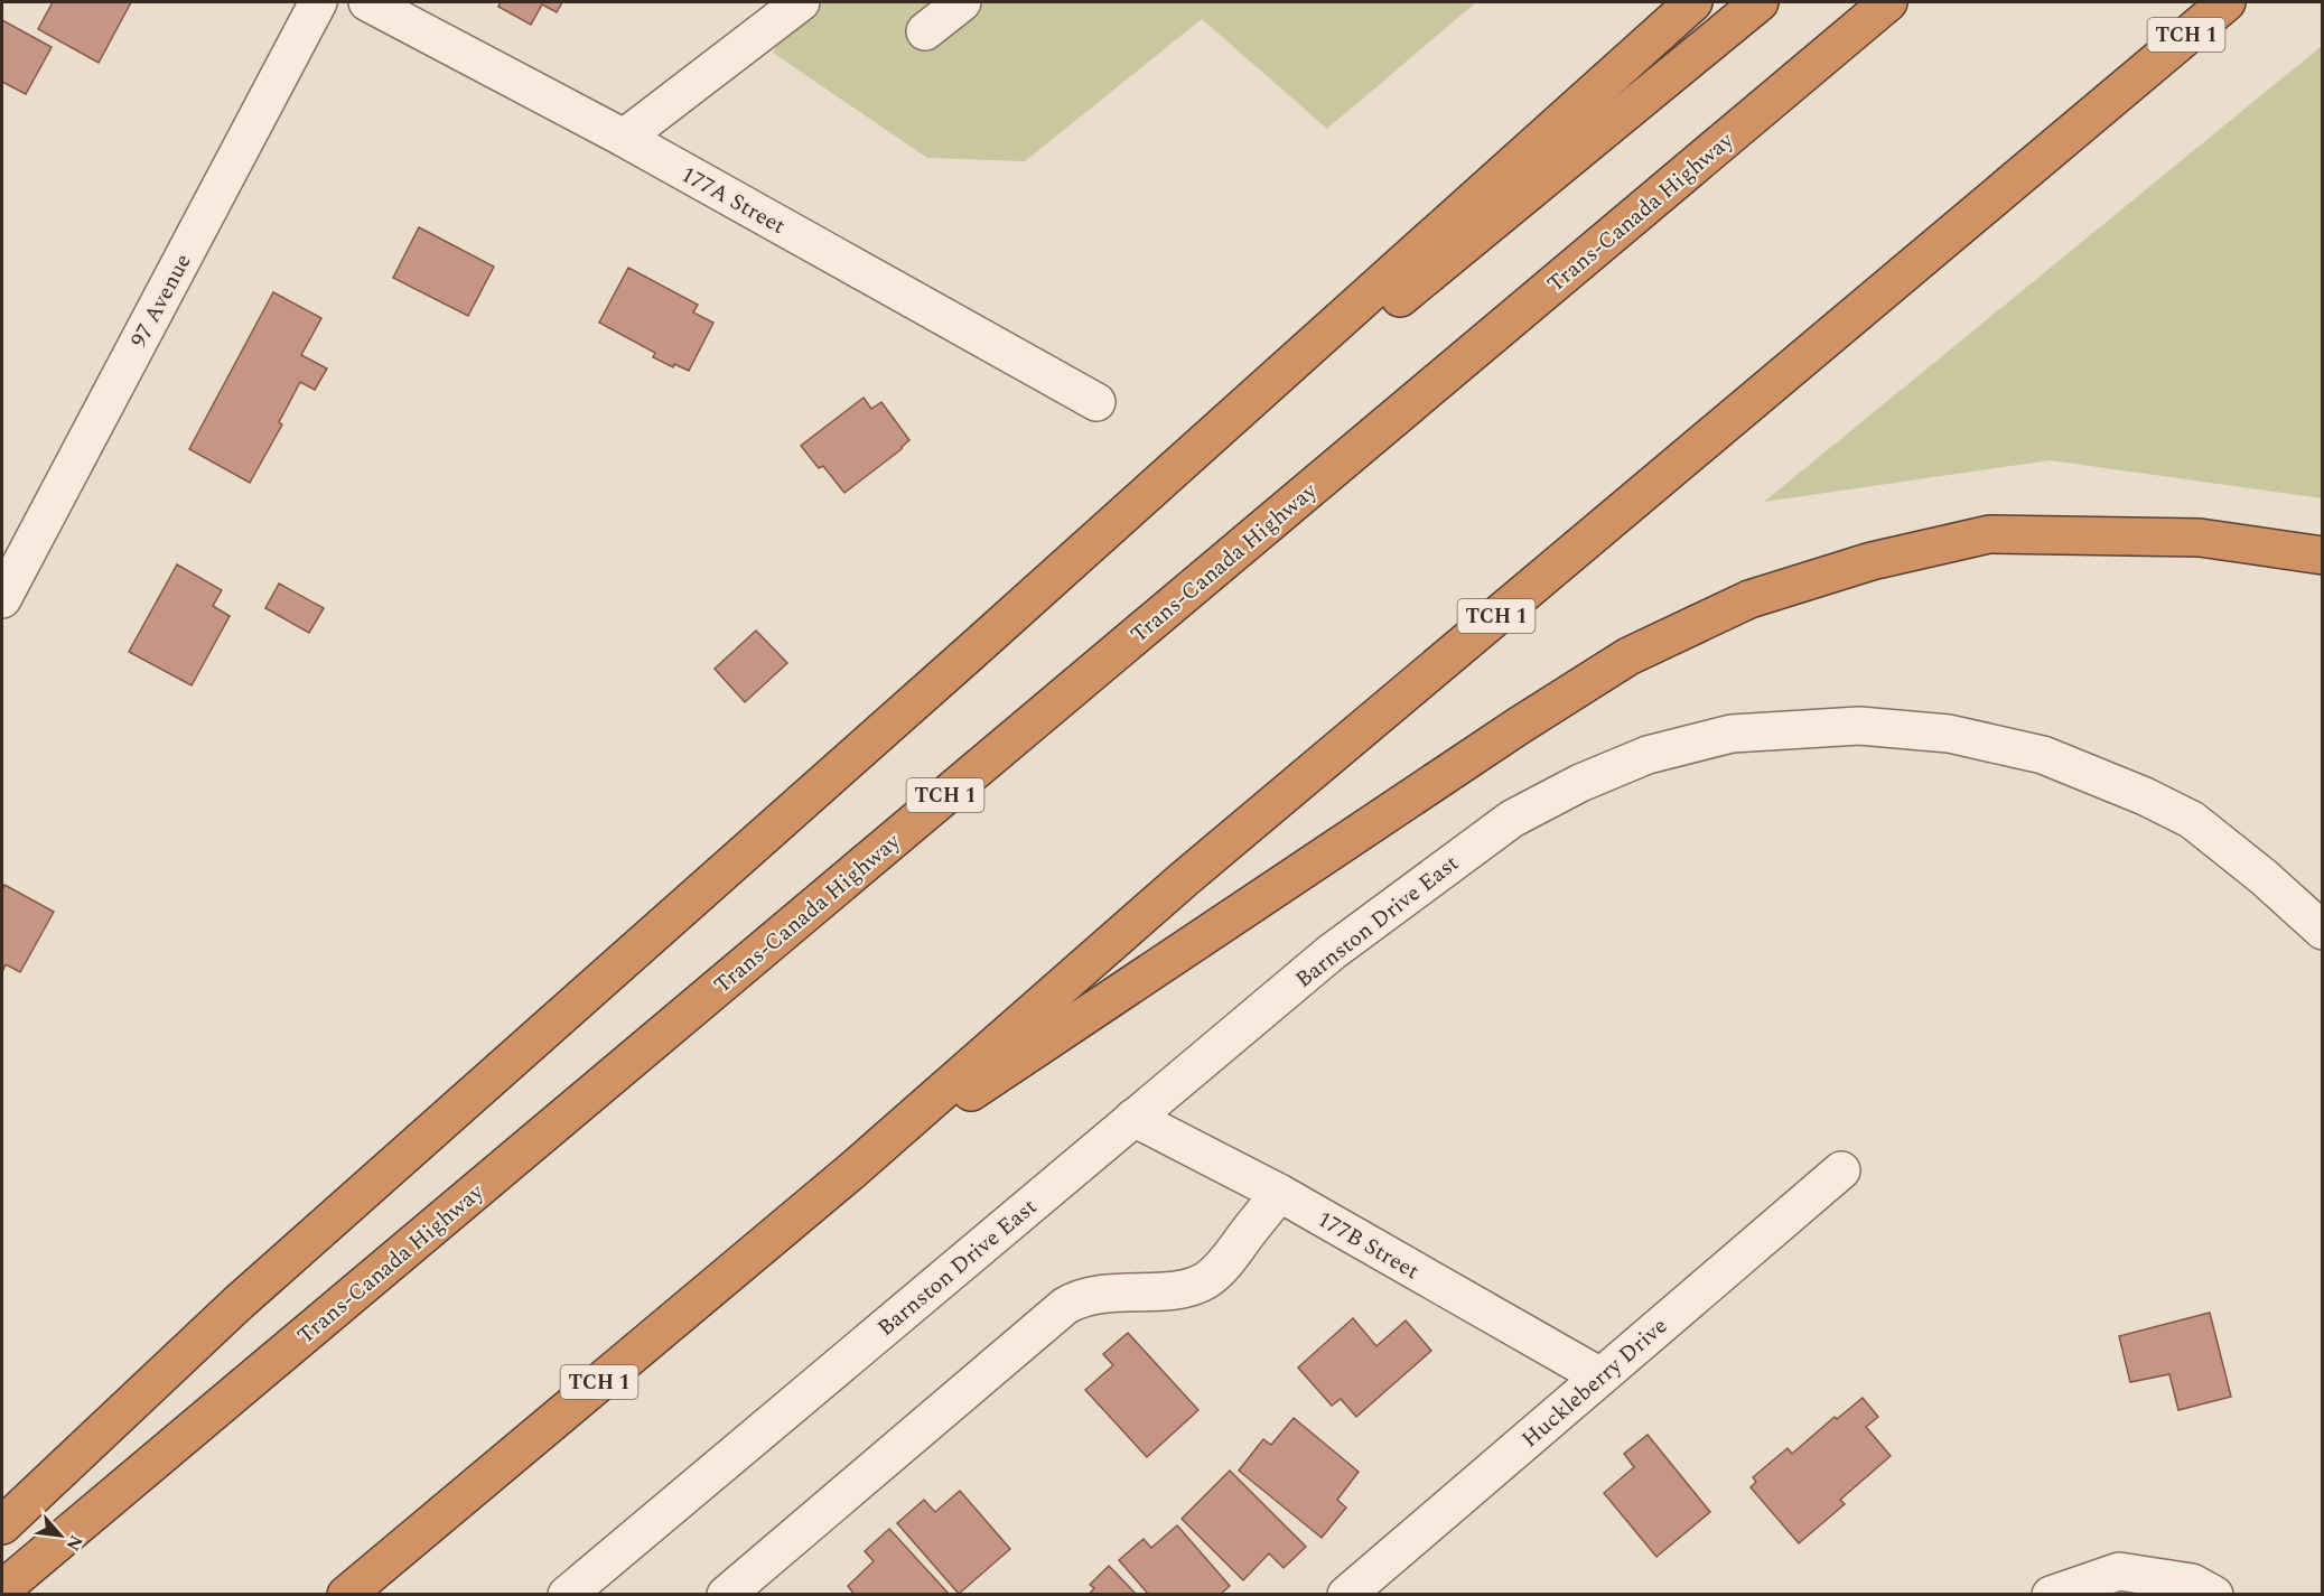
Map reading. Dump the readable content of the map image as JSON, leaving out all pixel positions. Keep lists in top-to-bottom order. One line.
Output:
{"streets":{"highway":["TCH 1","Trans-Canada Highway"],"street":["177A Street","97 Avenue","Barnston Drive East","177B Street","Huckleberry Drive"]},"crossings":[["Barnston Drive East","177B Street"],["177B Street","Huckleberry Drive"]],"north":"bottom right"}
